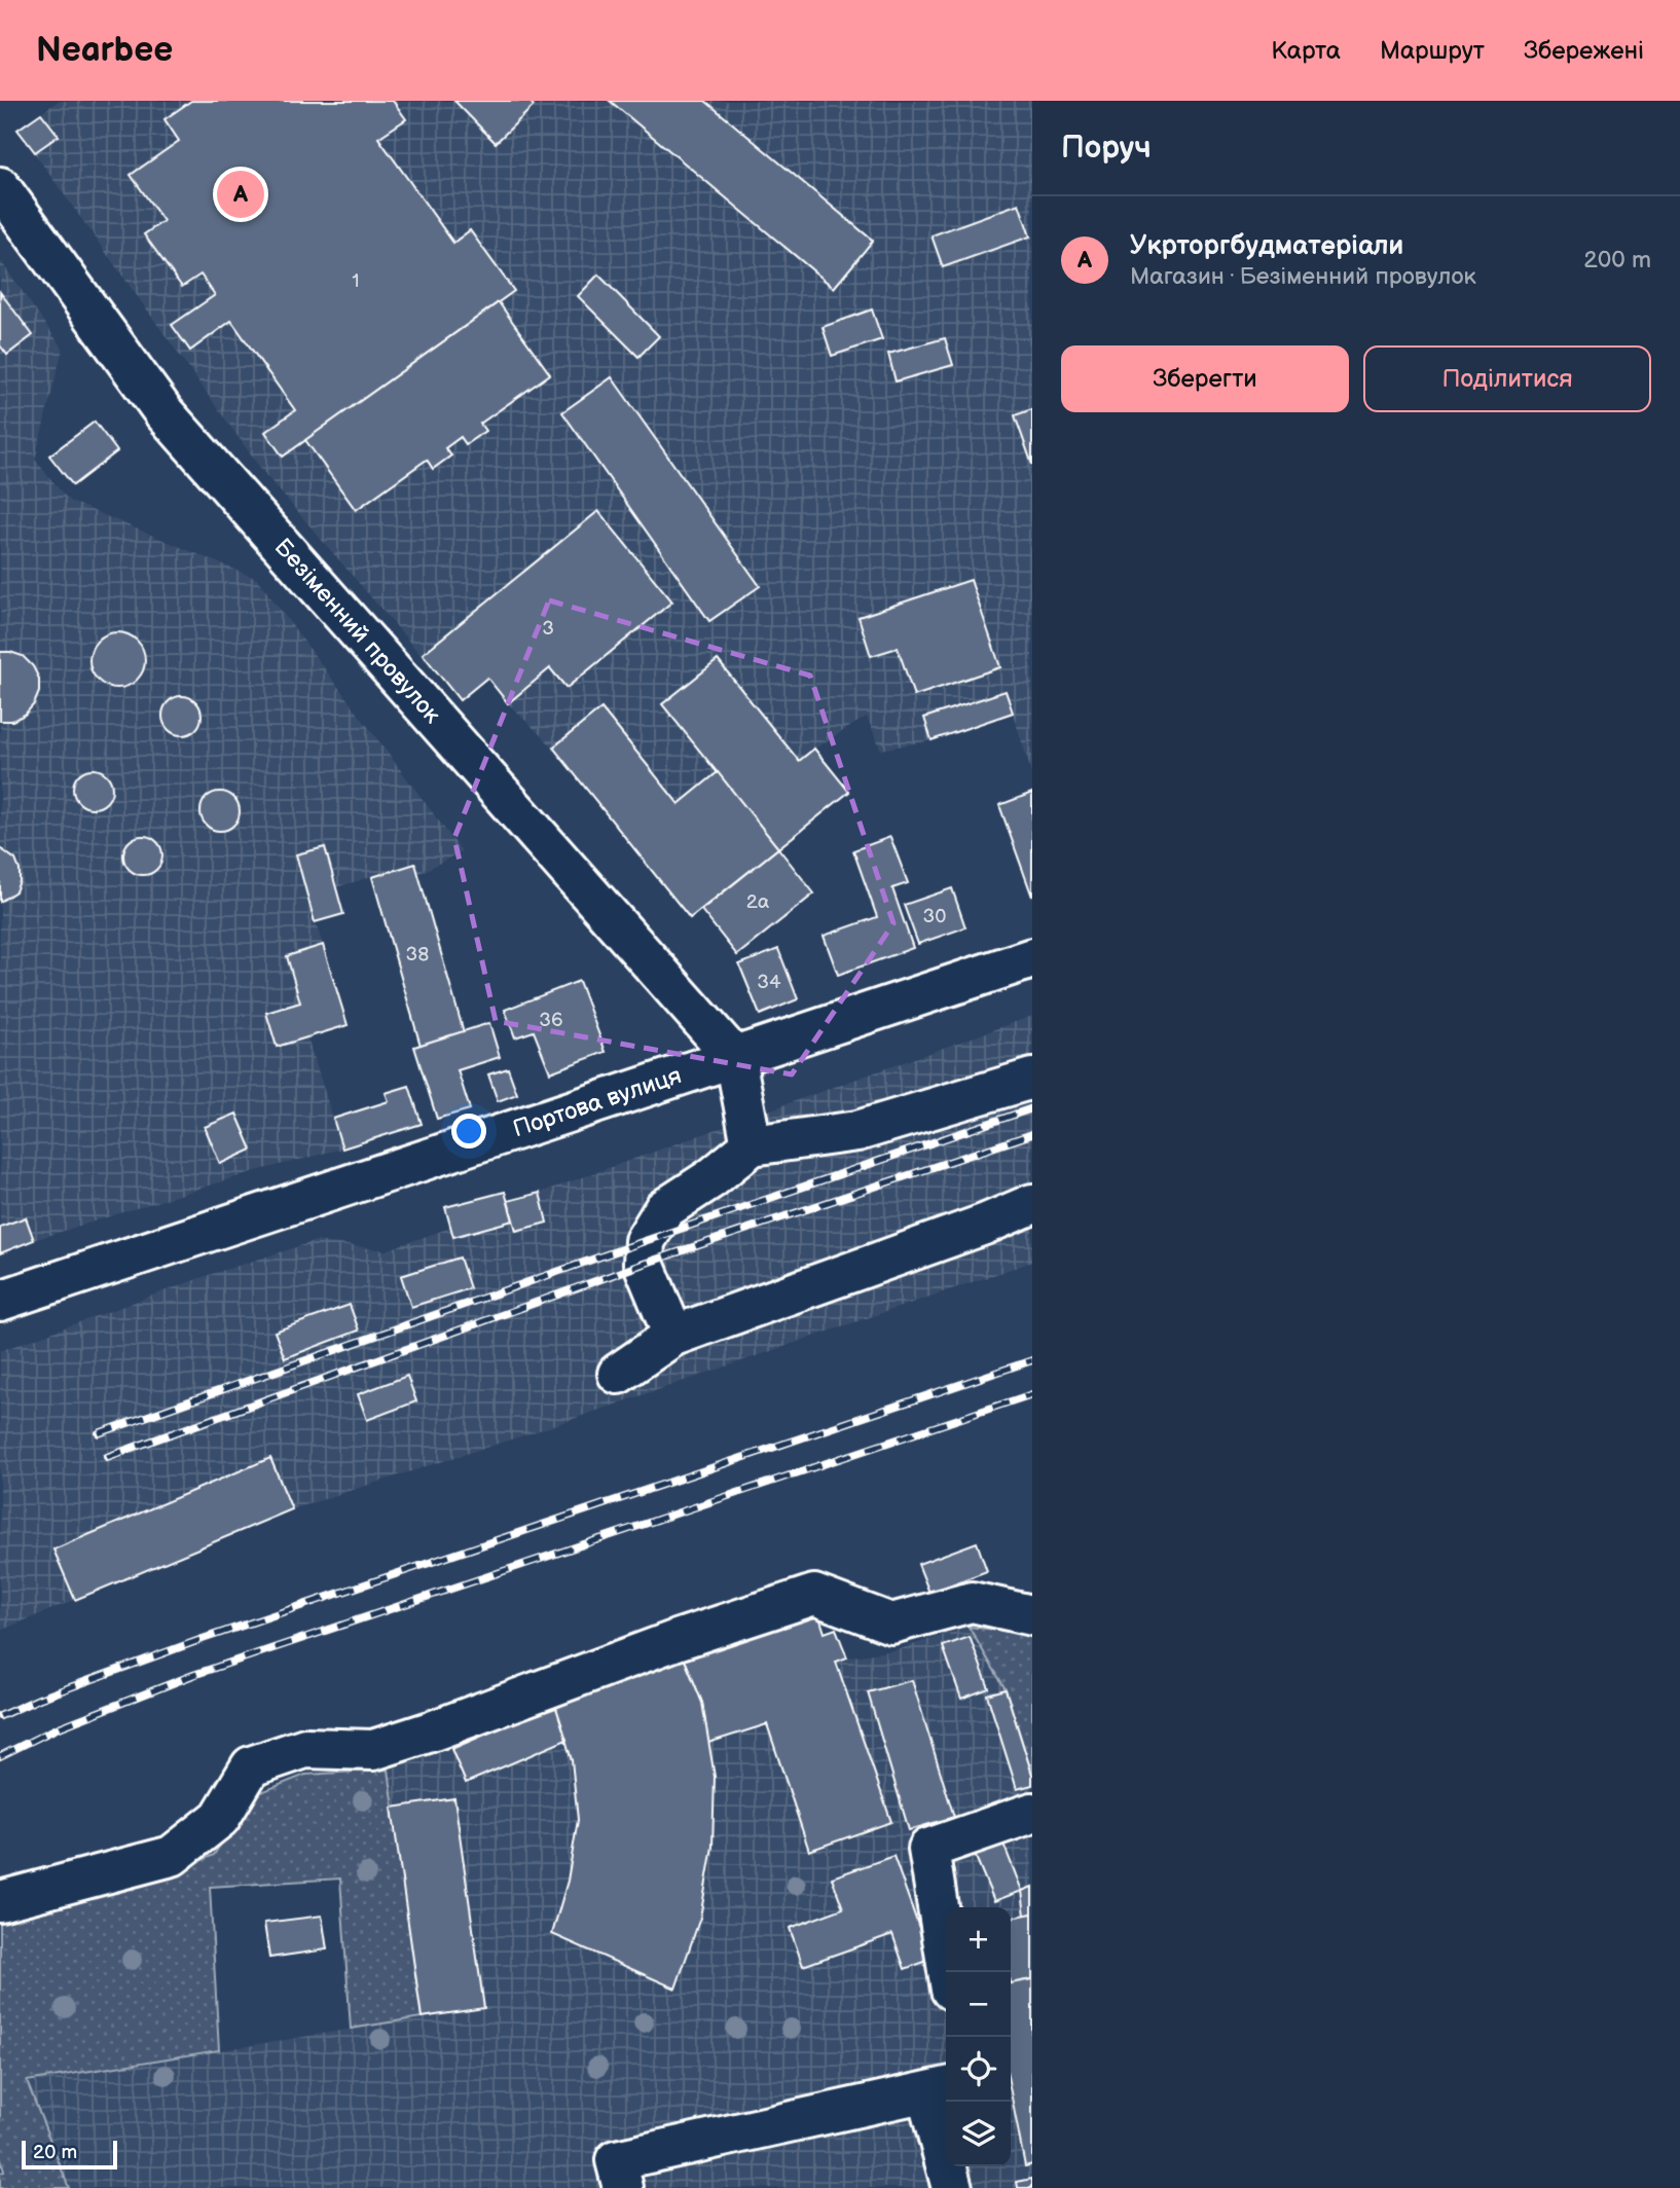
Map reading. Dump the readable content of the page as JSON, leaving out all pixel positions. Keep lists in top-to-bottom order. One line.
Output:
{"streets":{"street":["Безіменний провулок","Портова вулиця"]},"crossings":[["Безіменний провулок","Портова вулиця"]],"house_numbers":["1","3","2а","30","38","34","36"],"scale_bar":"20 m","page":{"header":"Nearbee","nav":["Карта","Маршрут","Збережені"],"heading":"Поруч","pins":"A","list":[{"mark":"A","name":"Укрторгбудматеріали","note":"Магазин · Безіменний провулок","value":"200 m"}],"buttons":["Зберегти","Поділитися"],"map_buttons":["+","−"],"scale":"20 m"}}
